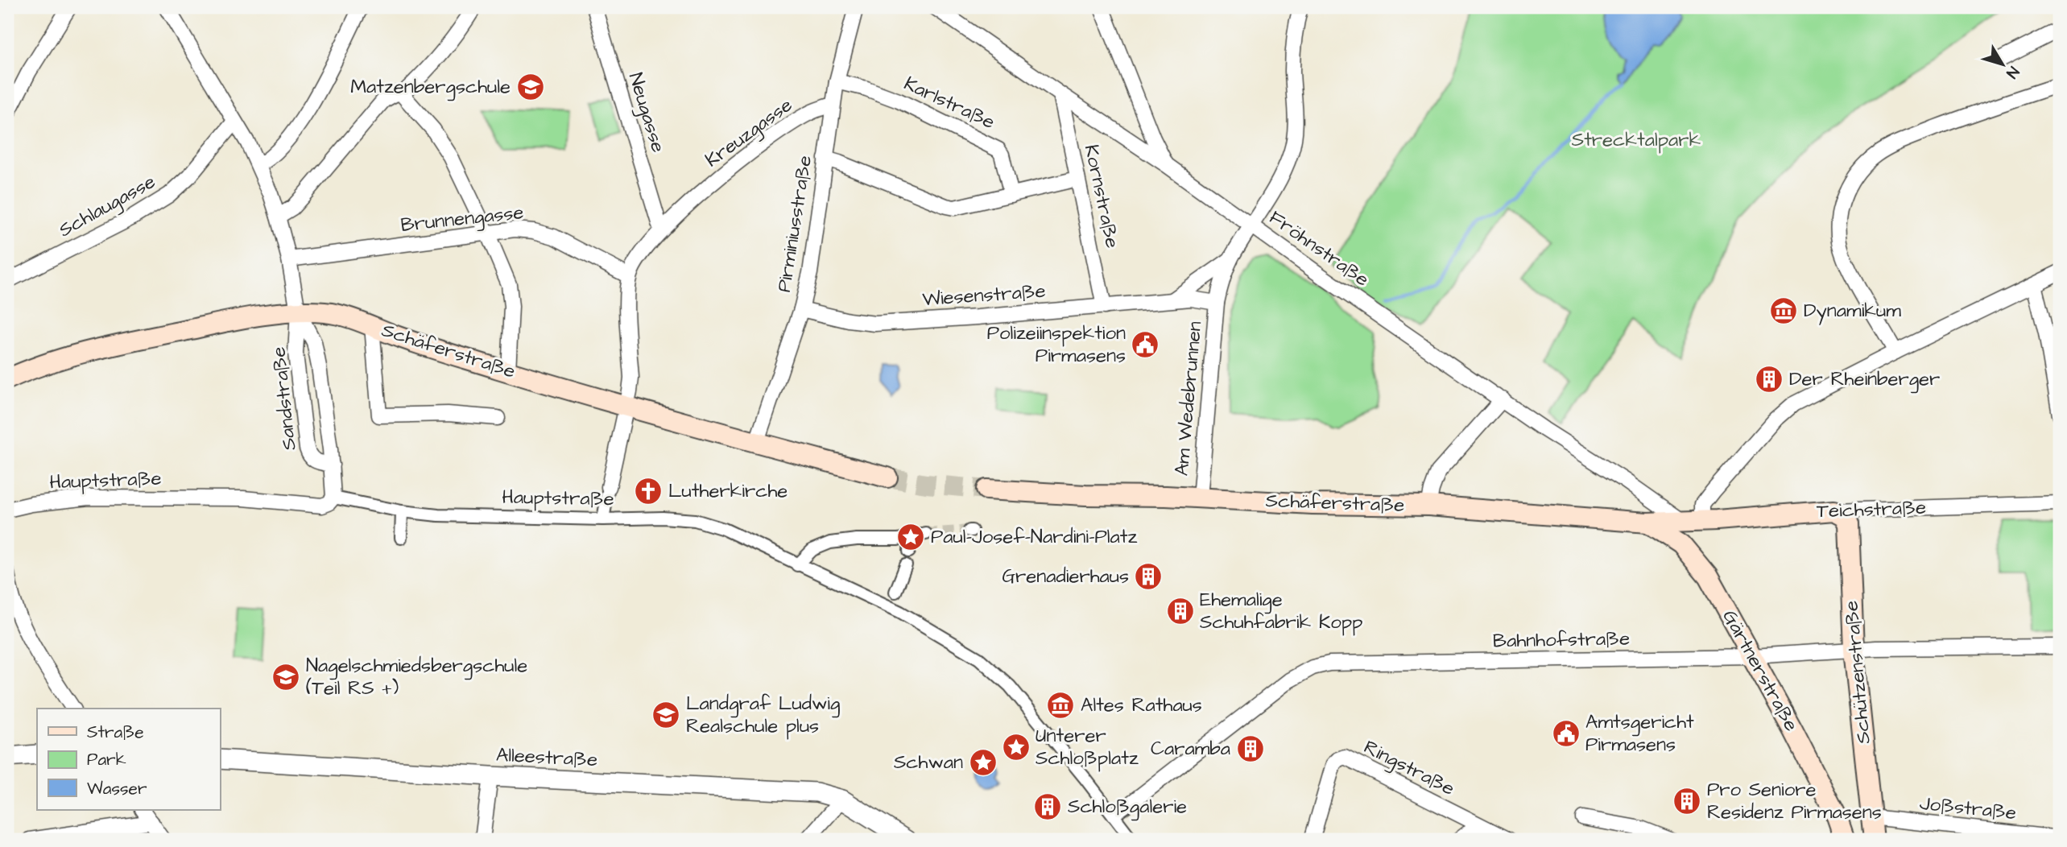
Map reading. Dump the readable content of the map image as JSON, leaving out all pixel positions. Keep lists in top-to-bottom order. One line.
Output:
{"streets":{"main road":["Schäferstraße","Teichstraße","Gärtnerstraße","Schützenstraße"],"street":["Karlstraße","Neugasse","Kreuzgasse","Kornstraße","Schlaugasse","Brunnengasse","Pirminiusstraße","Fröhnstraße","Wiesenstraße","Sandstraße","Am Wedebrunnen","Hauptstraße","Bahnhofstraße","Alleestraße","Ringstraße","Joßstraße"]},"crossings":[["Neugasse","Kreuzgasse"],["Kreuzgasse","Brunnengasse"],["Kreuzgasse","Pirminiusstraße"],["Kornstraße","Fröhnstraße"],["Kornstraße","Wiesenstraße"],["Schlaugasse","Sandstraße"],["Brunnengasse","Sandstraße"],["Pirminiusstraße","Wiesenstraße"],["Pirminiusstraße","Schäferstraße"],["Fröhnstraße","Schäferstraße"],["Fröhnstraße","Teichstraße"],["Wiesenstraße","Am Wedebrunnen"],["Schäferstraße","Sandstraße"],["Schäferstraße","Am Wedebrunnen"],["Schäferstraße","Teichstraße"],["Schäferstraße","Gärtnerstraße"],["Sandstraße","Hauptstraße"],["Hauptstraße","Bahnhofstraße"],["Teichstraße","Schützenstraße"],["Bahnhofstraße","Gärtnerstraße"],["Bahnhofstraße","Schützenstraße"],["Schützenstraße","Joßstraße"]],"parks":["Strecktalpark"],"places":{"school or university":["Matzenbergschule","Nagelschmiedsbergschule (Teil RS +)","Landgraf Ludwig Realschule plus"],"museum":["Dynamikum","Altes Rathaus"],"public building":["Polizeiinspektion Pirmasens","Amtsgericht Pirmasens"],"building":["Der Rheinberger","Grenadierhaus","Ehemalige Schuhfabrik Kopp","Caramba","Pro Seniore Residenz Pirmasens","Schloßgalerie"],"church":["Lutherkirche"],"place":["Paul-Josef-Nardini-Platz","Unterer Schloßplatz","Schwan"]},"legend":["Straße","Park","Wasser"],"north":"bottom right"}
